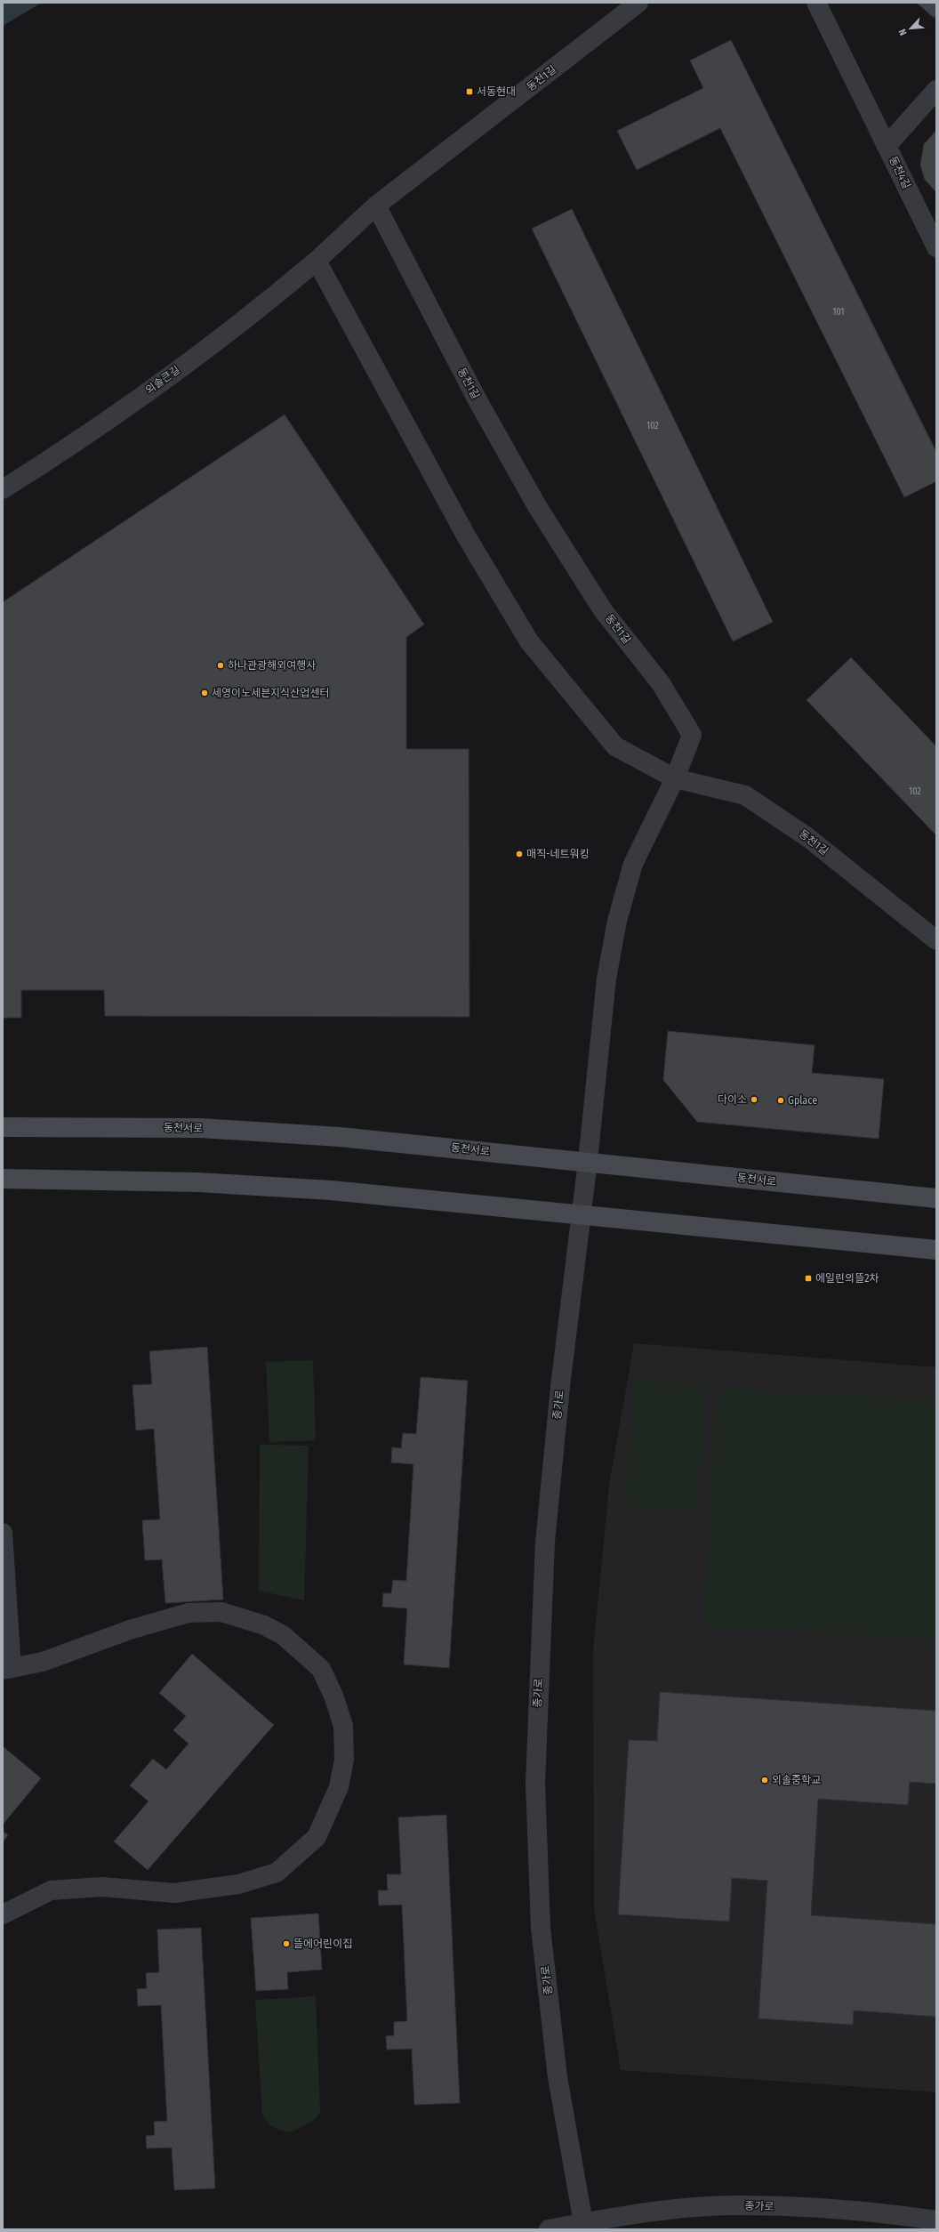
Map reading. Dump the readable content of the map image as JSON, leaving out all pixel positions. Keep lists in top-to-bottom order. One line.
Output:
{"streets":{"main road":["동천서로"],"street":["동천1길","동천4길","외솔큰길","종가로"]},"crossings":[["동천1길","외솔큰길"],["동천1길","종가로"],["동천서로","종가로"]],"places":{"transit":["서동현대","에일린의뜰2차"],"other":["하나관광해외여행사","세영이노세븐지식산업센터","매직-네트워킹","다이소","Gplace","외솔중학교","뜰에어린이집"]},"house_numbers":["101","102","102"],"north":"bottom left"}
